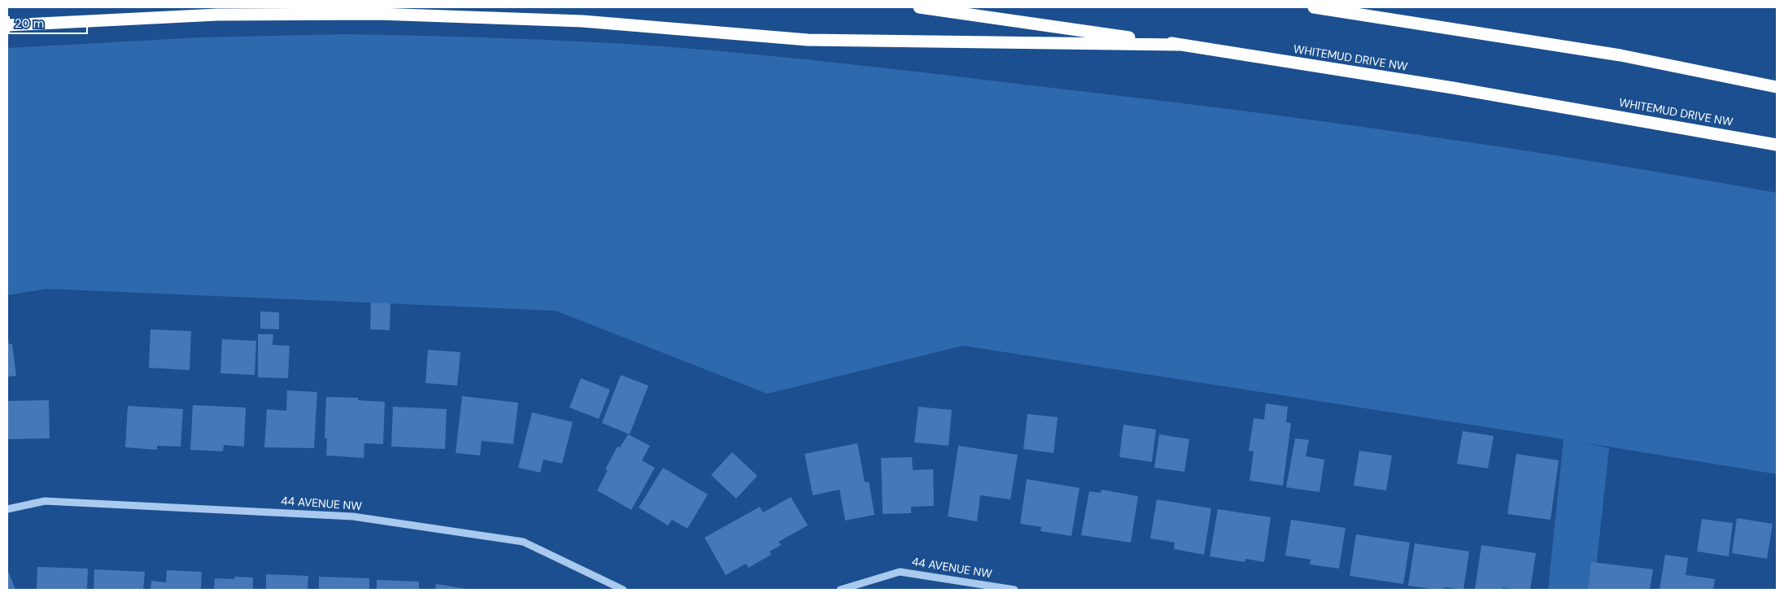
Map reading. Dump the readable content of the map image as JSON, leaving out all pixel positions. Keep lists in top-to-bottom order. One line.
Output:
{"streets":{"highway":["WHITEMUD DRIVE NW"],"street":["44 AVENUE NW"]},"scale_bar":"20 m"}
